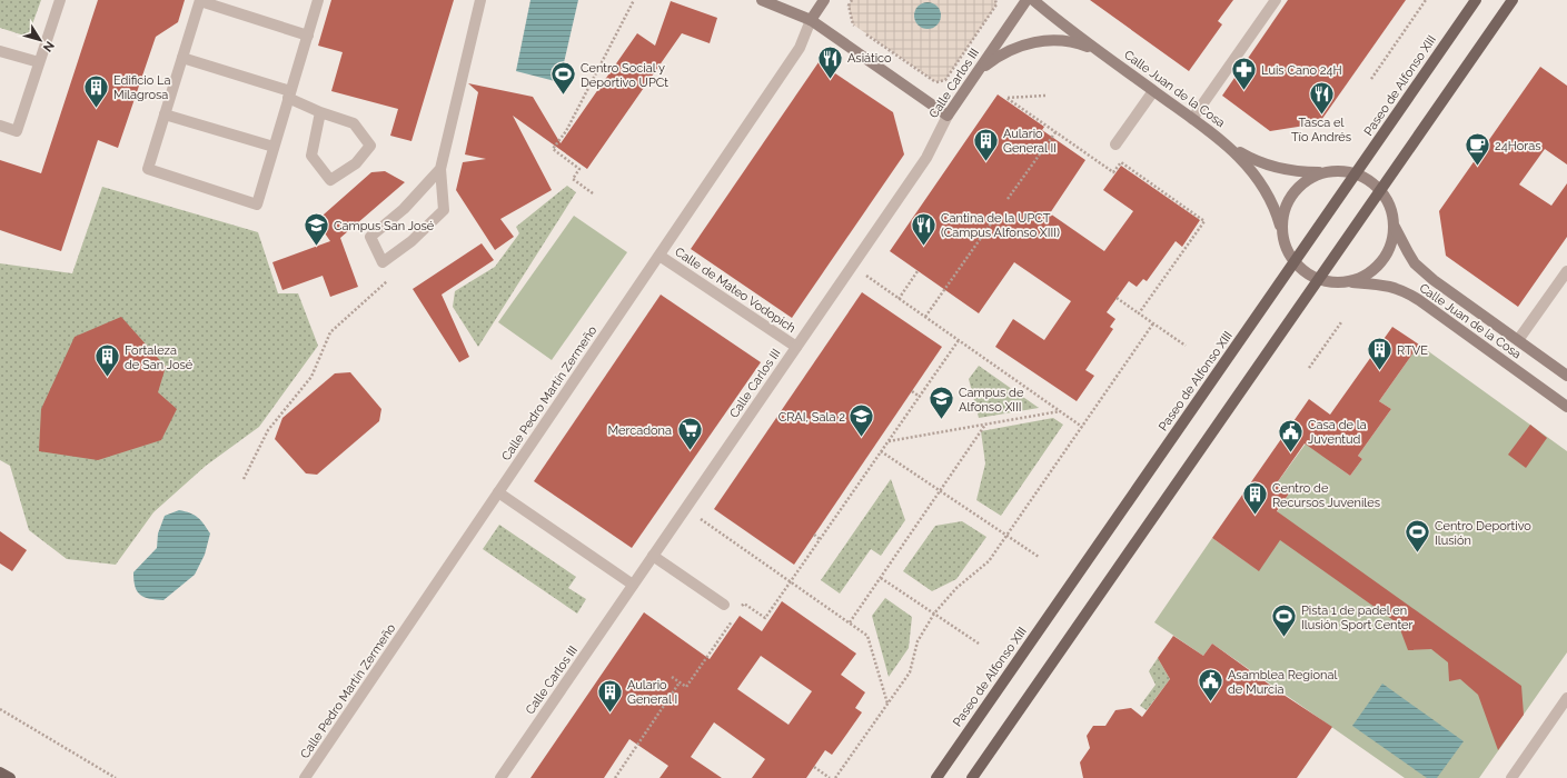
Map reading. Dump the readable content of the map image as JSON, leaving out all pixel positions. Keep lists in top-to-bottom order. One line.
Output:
{"streets":{"main road":["Paseo de Alfonso XIII"],"street":["Calle Carlos III","Calle Juan de la Cosa","Calle de Mateo Vodopich","Calle Pedro Martín Zermeño"]},"crossings":[["Calle Carlos III","Calle Juan de la Cosa"],["Calle Carlos III","Calle de Mateo Vodopich"],["Paseo de Alfonso XIII","Calle Juan de la Cosa"],["Calle de Mateo Vodopich","Calle Pedro Martín Zermeño"]],"places":{"restaurant":["Asiático","Tasca el Tío Andrés","Cantina de la UPCT (Campus Alfonso XIII)"],"pharmacy":["Luis Cano 24H"],"sports":["Centro Social y Deportivo UPCt","Centro Deportivo Ilusión","Pista 1 de padel en Ilusión Sport Center"],"building":["Edificio La Milagrosa","Aulario General II","RTVE","Fortaleza de San José","Centro de Recursos Juveniles","Aulario General I"],"cafe":["24Horas"],"school or university":["Campus San José","Campus de Alfonso XIII","CRAI, Sala 2"],"supermarket":["Mercadona"],"public building":["Casa de la Juventud","Asamblea Regional de Murcia"]},"north":"bottom right"}
